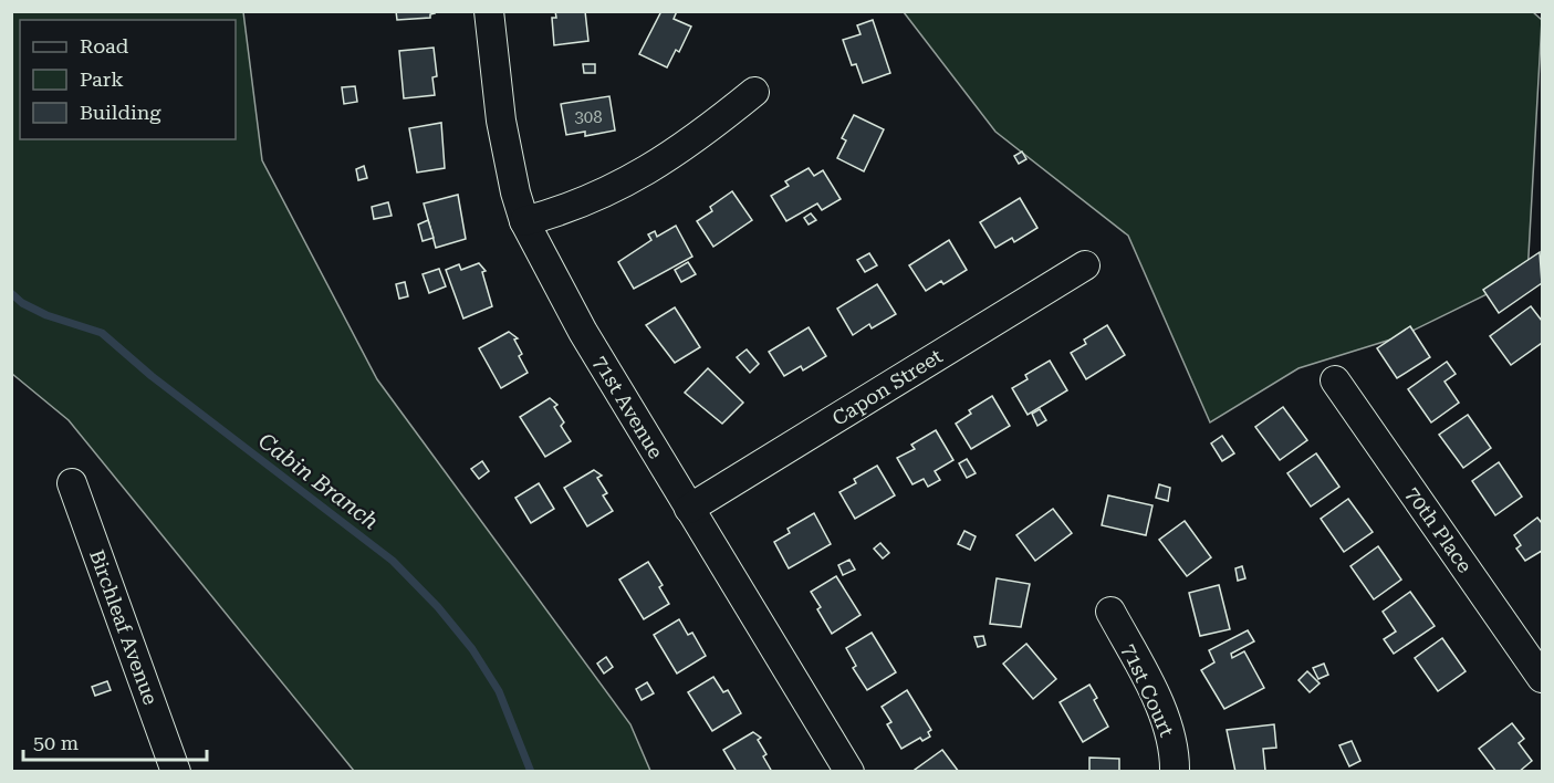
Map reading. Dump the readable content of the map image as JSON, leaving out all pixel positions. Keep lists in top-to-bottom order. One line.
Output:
{"streets":{"street":["Capon Street","71st Avenue","70th Place","Birchleaf Avenue","71st Court"]},"crossings":[["Capon Street","71st Avenue"]],"water":["Cabin Branch"],"house_numbers":["308"],"legend":["Road","Park","Building"],"scale_bar":"50 m"}
